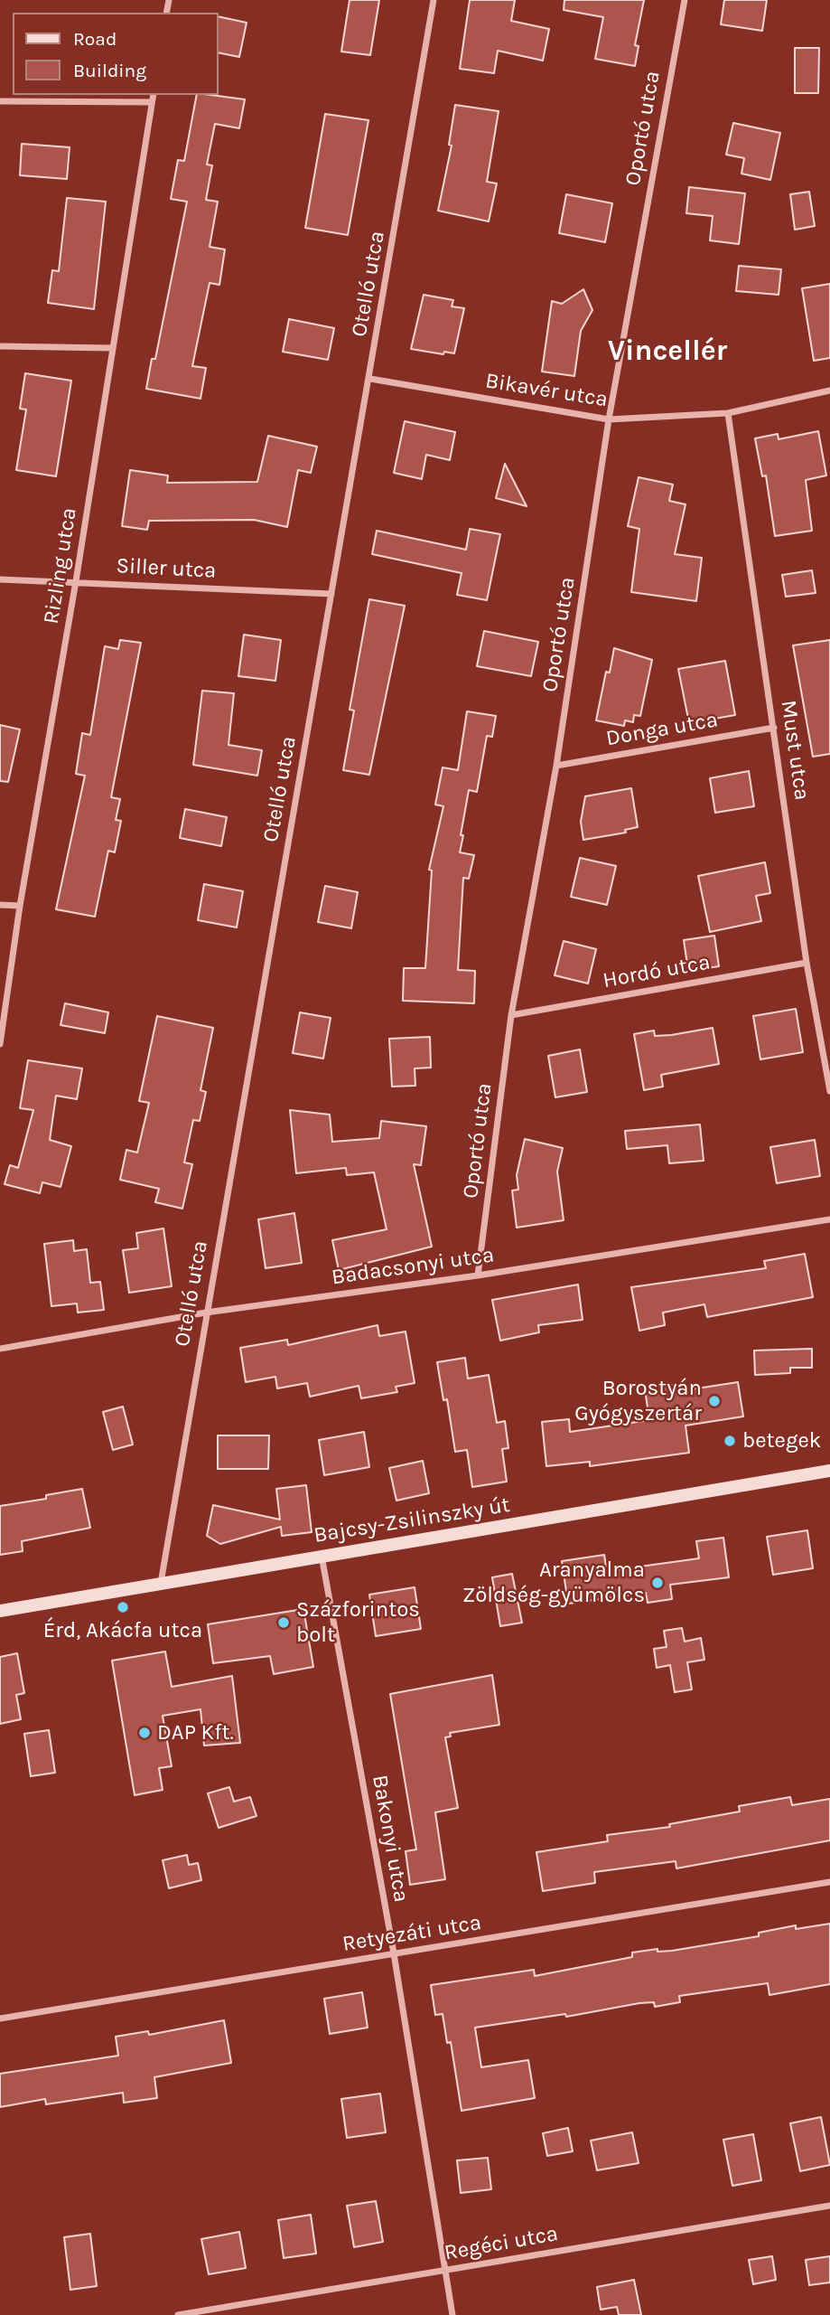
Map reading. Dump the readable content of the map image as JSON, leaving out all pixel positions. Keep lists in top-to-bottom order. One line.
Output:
{"streets":{"main road":["Bajcsy-Zsilinszky út"],"street":["Oportó utca","Otelló utca","Bikavér utca","Rizling utca","Siller utca","Donga utca","Must utca","Hordó utca","Badacsonyi utca","Bakonyi utca","Retyezáti utca","Regéci utca"]},"crossings":[["Oportó utca","Bikavér utca"],["Oportó utca","Donga utca"],["Oportó utca","Hordó utca"],["Oportó utca","Badacsonyi utca"],["Otelló utca","Bikavér utca"],["Otelló utca","Siller utca"],["Otelló utca","Badacsonyi utca"],["Otelló utca","Bajcsy-Zsilinszky út"],["Bikavér utca","Must utca"],["Rizling utca","Siller utca"],["Donga utca","Must utca"],["Must utca","Hordó utca"],["Bajcsy-Zsilinszky út","Bakonyi utca"],["Bakonyi utca","Retyezáti utca"],["Bakonyi utca","Regéci utca"]],"districts":["Vincellér"],"places":["Borostyán Gyógyszertár","betegek","Aranyalma Zöldség-gyümölcs","Érd, Akácfa utca","Százforintos bolt","DAP Kft."],"legend":["Road","Building"]}
